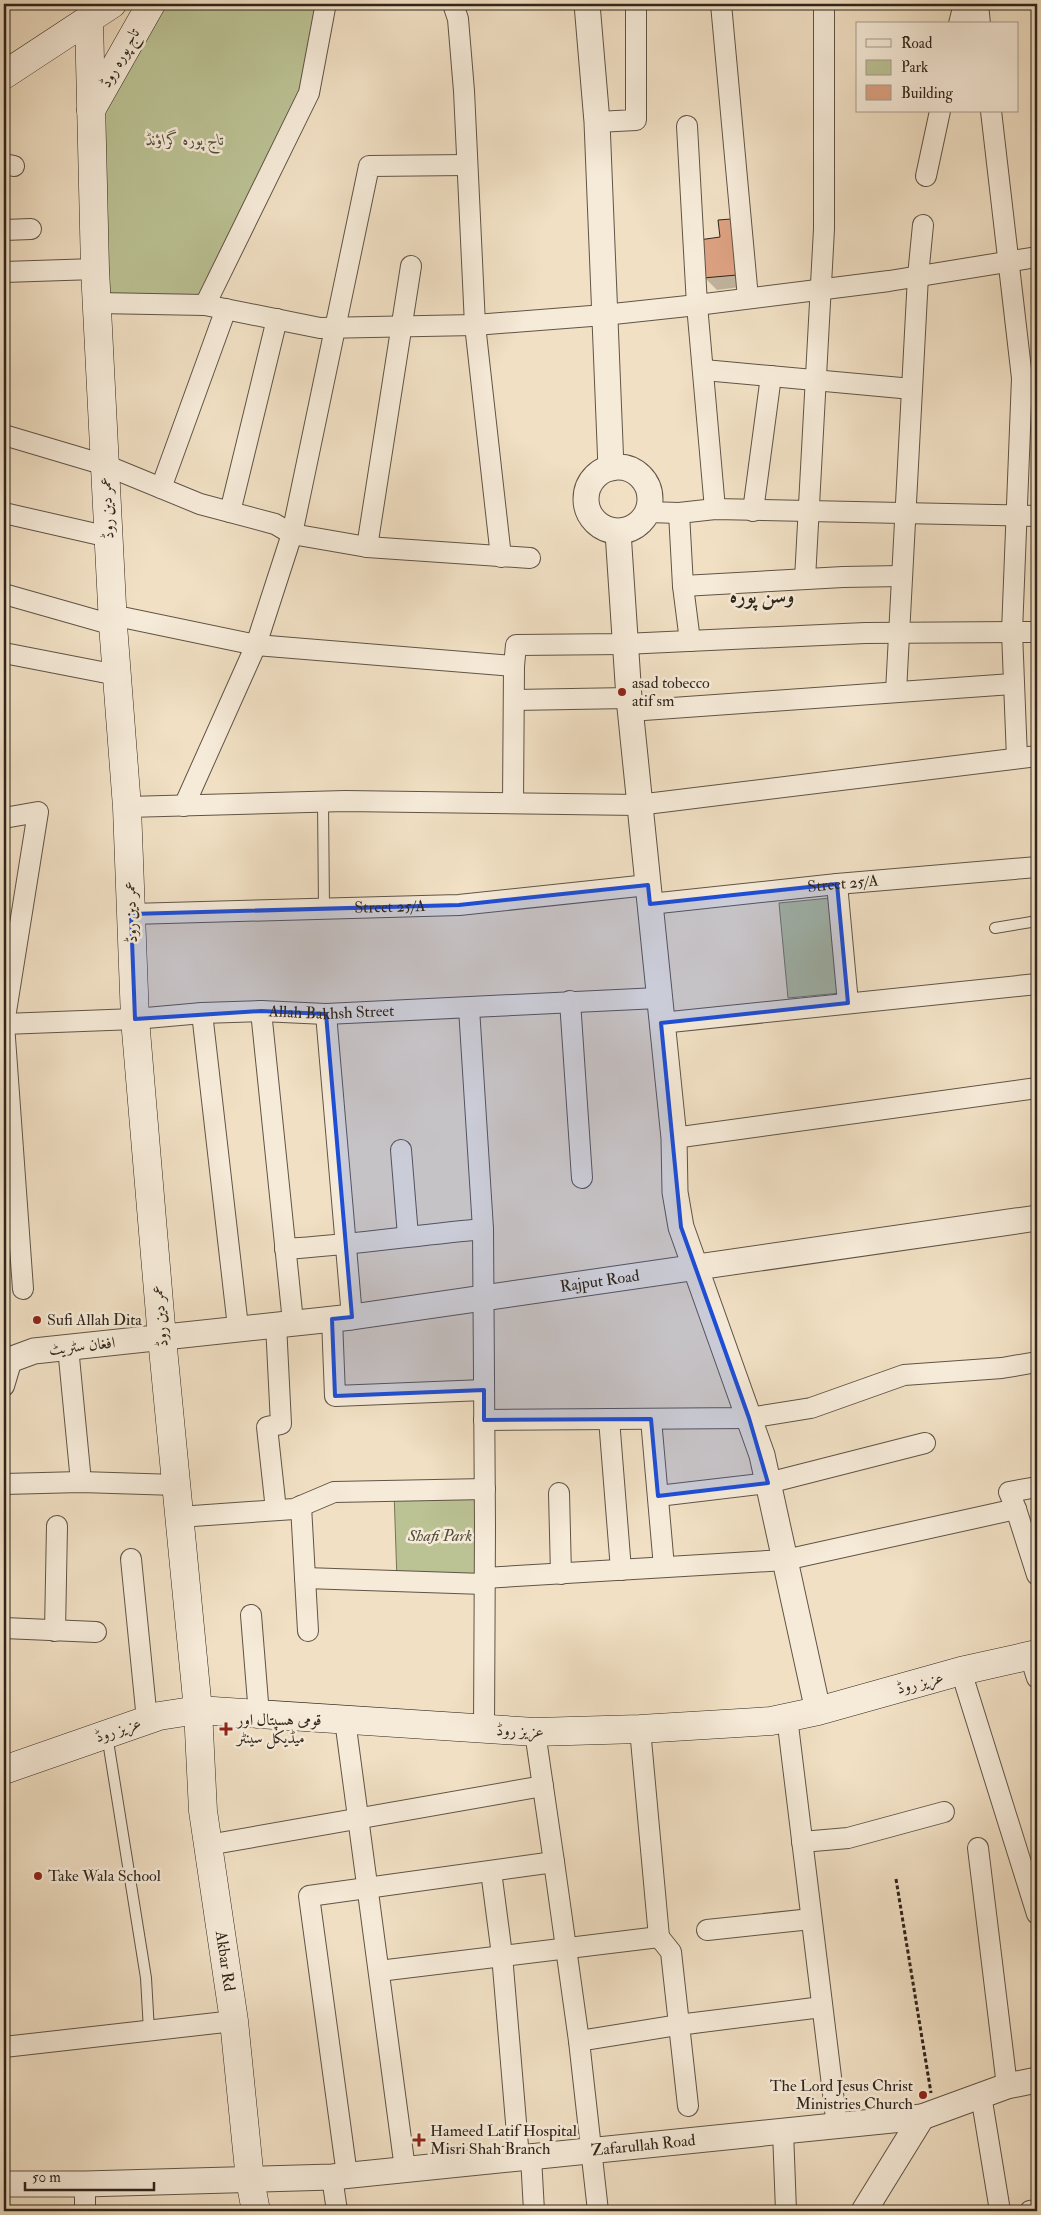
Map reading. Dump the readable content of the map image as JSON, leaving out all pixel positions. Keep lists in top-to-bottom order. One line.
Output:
{"streets":{"main road":["تاج پورہ روڈ","عمر دین روڈ","عزیز روڈ","Akbar Rd"],"street":["Street 25/A","Allah Bakhsh Street","Rajput Road","افغان سٹریٹ","Zafarullah Road"]},"crossings":[["تاج پورہ روڈ","عمر دین روڈ"],["عمر دین روڈ","Street 25/A"],["عمر دین روڈ","Allah Bakhsh Street"],["عمر دین روڈ","Rajput Road"],["عمر دین روڈ","افغان سٹریٹ"],["عمر دین روڈ","عزیز روڈ"],["عمر دین روڈ","Akbar Rd"],["Rajput Road","افغان سٹریٹ"],["عزیز روڈ","Akbar Rd"],["Akbar Rd","Zafarullah Road"]],"districts":["وسن پورہ"],"parks":["تاج پورہ گراؤنڈ","Shafi Park"],"places":{"other":["asad tobecco atif sm","Sufi Allah Dita","Take Wala School","The Lord Jesus Christ Ministries Church"],"health":["قومی ہسپتال اور میڈیکل سینٹر","Hameed Latif Hospital Misri Shah Branch"]},"legend":["Road","Park","Building"],"scale_bar":"50 m"}
